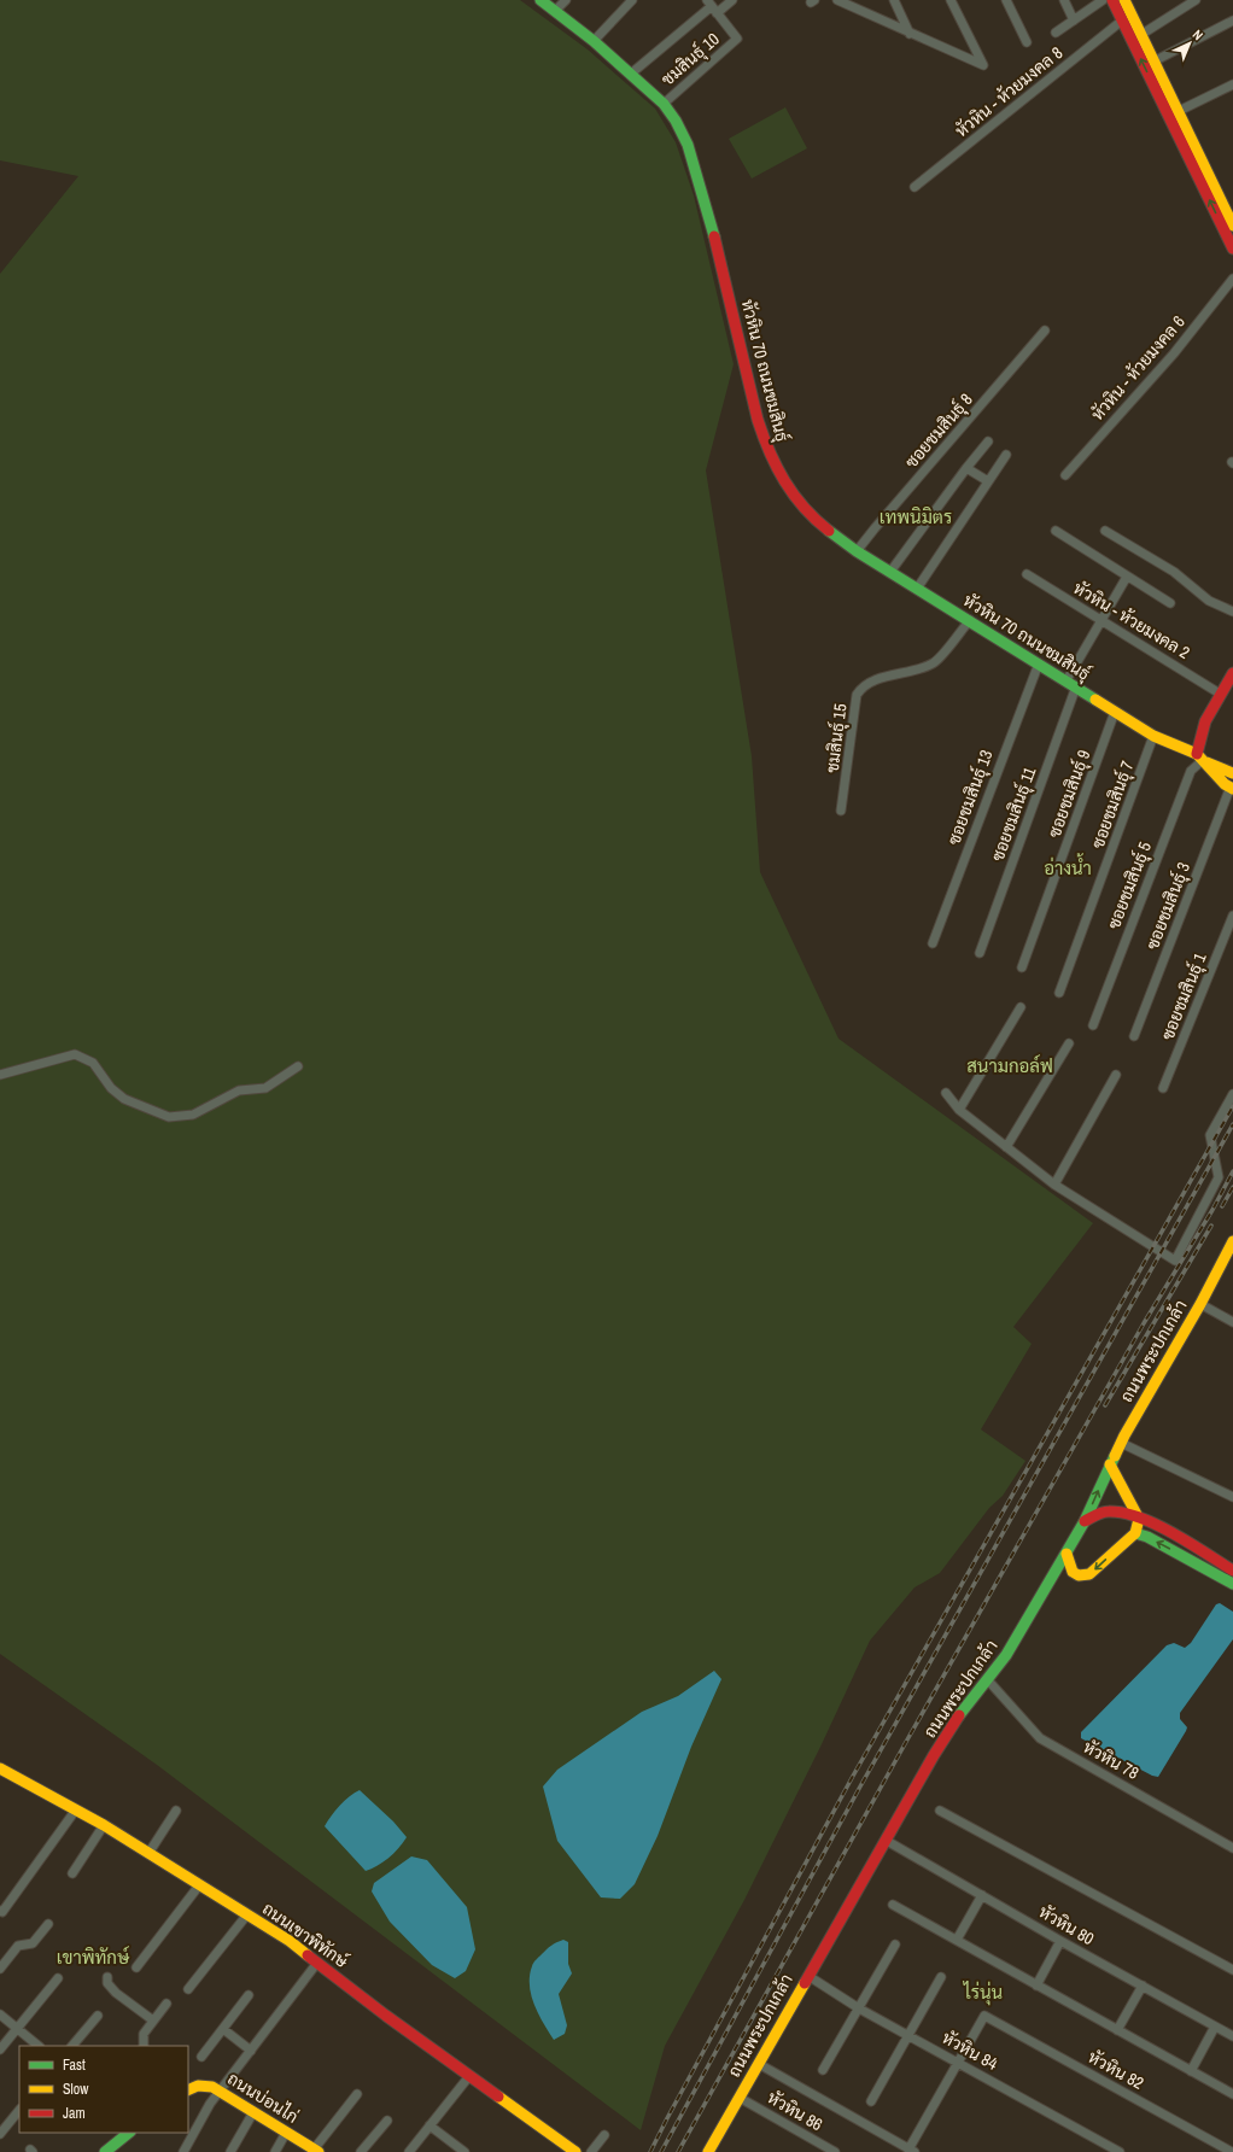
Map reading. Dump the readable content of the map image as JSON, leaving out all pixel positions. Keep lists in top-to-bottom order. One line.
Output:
{"streets":{"street":["ชมสินธุ์ 10","หัวหิน - ห้วยมงคล 8","หัวหิน - ห้วยมงคล 6","หัวหิน 70 ถนนชมสินธุ์","ซอยชมสินธุ์ 8","หัวหิน - ห้วยมงคล 2","ชมสินธุ์ 15","ซอยชมสินธุ์ 9","ซอยชมสินธุ์ 13","ซอยชมสินธุ์ 7","ซอยชมสินธุ์ 11","ซอยชมสินธุ์ 5","ซอยชมสินธุ์ 3","ซอยชมสินธุ์ 1","ถนนพระปกเกล้า","หัวหิน 78","หัวหิน 80","ถนนเขาพิทักษ์","หัวหิน 84","หัวหิน 82","ถนนบ่อนไก่","หัวหิน 86"]},"crossings":[["ชมสินธุ์ 10","หัวหิน 70 ถนนชมสินธุ์"],["หัวหิน 70 ถนนชมสินธุ์","ซอยชมสินธุ์ 8"],["หัวหิน 70 ถนนชมสินธุ์","ชมสินธุ์ 15"],["หัวหิน 70 ถนนชมสินธุ์","ซอยชมสินธุ์ 9"],["หัวหิน 70 ถนนชมสินธุ์","ซอยชมสินธุ์ 13"],["หัวหิน 70 ถนนชมสินธุ์","ซอยชมสินธุ์ 7"],["หัวหิน 70 ถนนชมสินธุ์","ซอยชมสินธุ์ 11"],["หัวหิน 70 ถนนชมสินธุ์","ซอยชมสินธุ์ 5"],["หัวหิน 70 ถนนชมสินธุ์","ซอยชมสินธุ์ 3"],["หัวหิน - ห้วยมงคล 2","ซอยชมสินธุ์ 11"],["ถนนพระปกเกล้า","หัวหิน 78"],["ถนนพระปกเกล้า","หัวหิน 80"],["ถนนพระปกเกล้า","หัวหิน 84"],["ถนนพระปกเกล้า","หัวหิน 86"],["หัวหิน 84","หัวหิน 82"]],"districts":["เทพนิมิตร","อ่างน้ำ","สนามกอล์ฟ","เขาพิทักษ์","ไร่นุ่น"],"legend":["Fast","Slow","Jam"],"north":"top right"}
